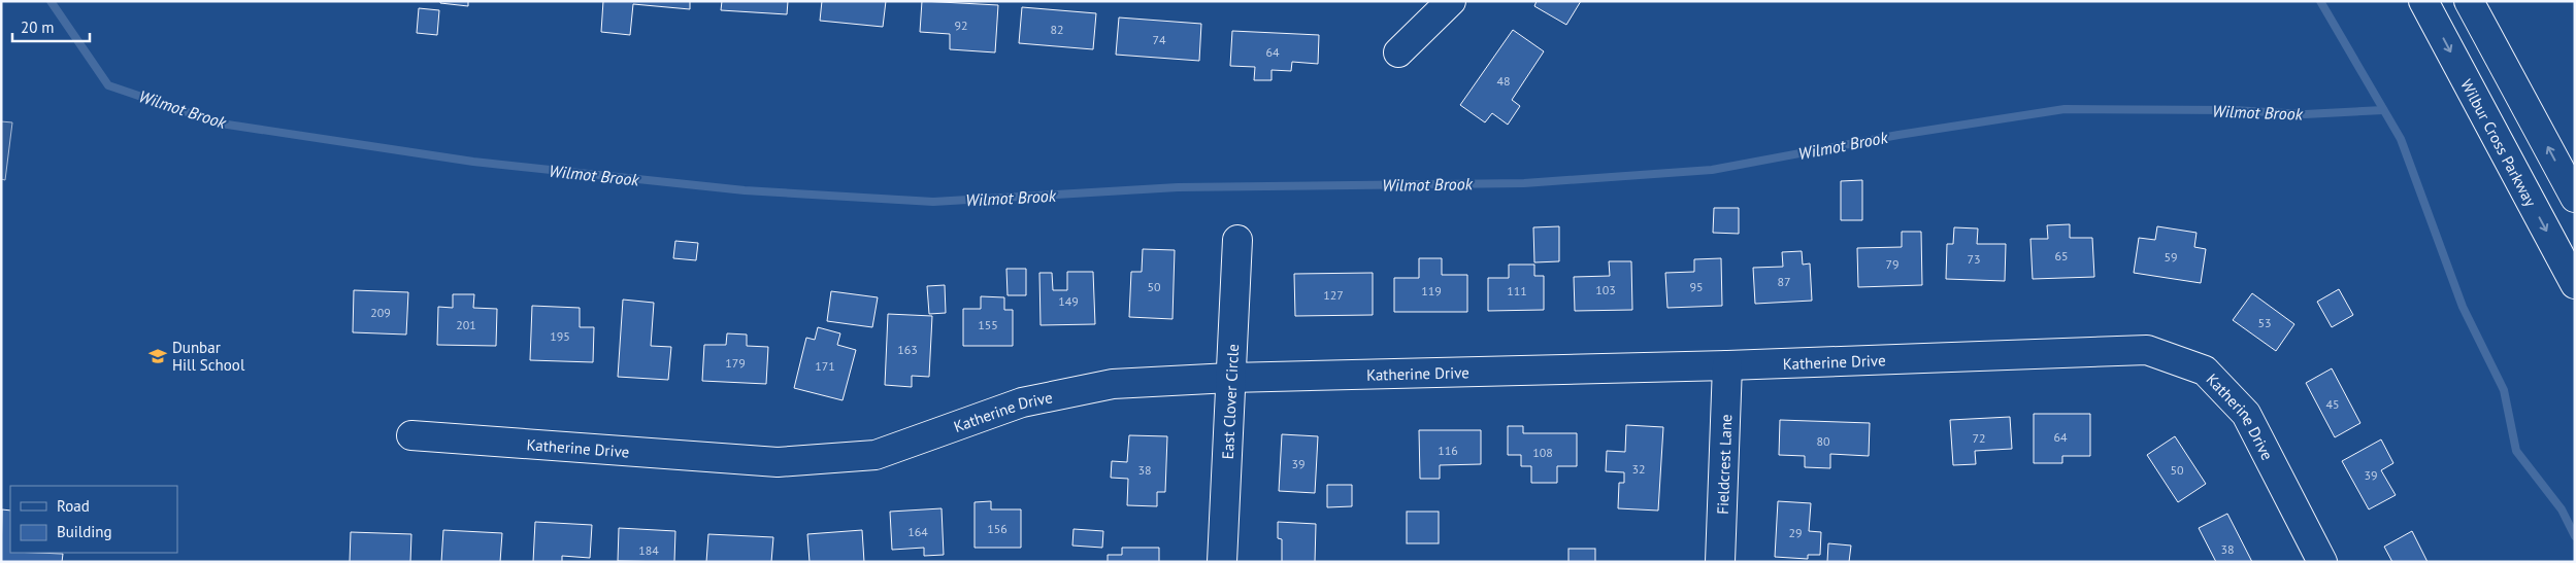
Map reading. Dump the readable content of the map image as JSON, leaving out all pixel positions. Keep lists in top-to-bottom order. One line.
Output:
{"streets":{"main road":["Wilbur Cross Parkway","Katherine Drive","East Clover Circle","Fieldcrest Lane"]},"crossings":[["Katherine Drive","East Clover Circle"],["Katherine Drive","Fieldcrest Lane"]],"water":["Wilmot Brook"],"places":{"school or university":["Dunbar Hill School"]},"house_numbers":["92","82","74","64","48","65","59","73","79","87","50","95","103","119","111","127","149","209","53","201","155","195","163","179","171","45","64","72","80","116","108","39","32","38","50","39","156","164","29","38","184"],"legend":["Road","Building"],"scale_bar":"20 m"}
